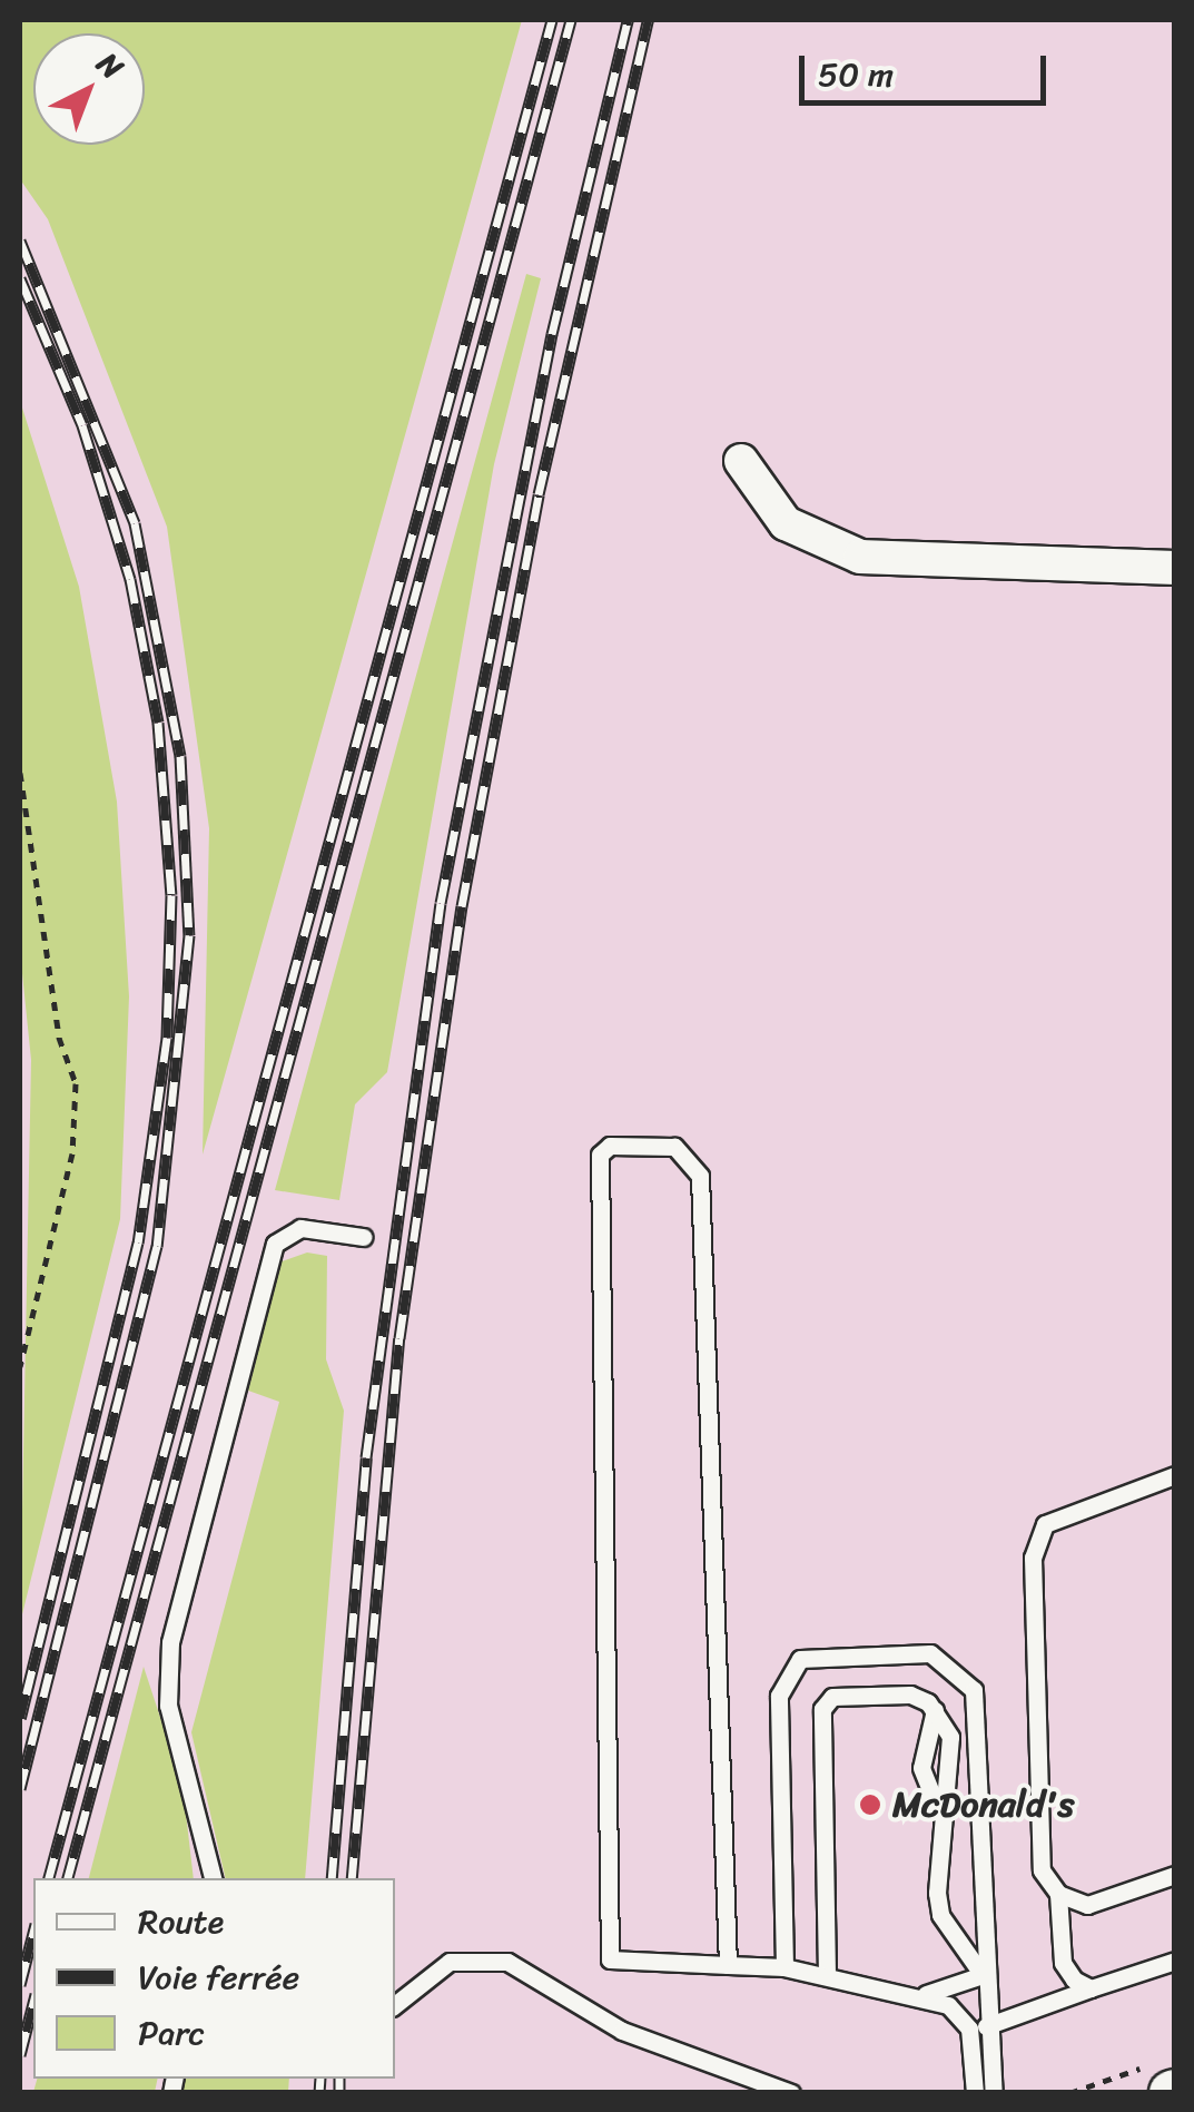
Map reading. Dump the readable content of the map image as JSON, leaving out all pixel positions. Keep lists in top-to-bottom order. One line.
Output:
{"places":["McDonald's"],"legend":["Route","Voie ferrée","Parc"],"scale_bar":"50 m","north":"top right"}
